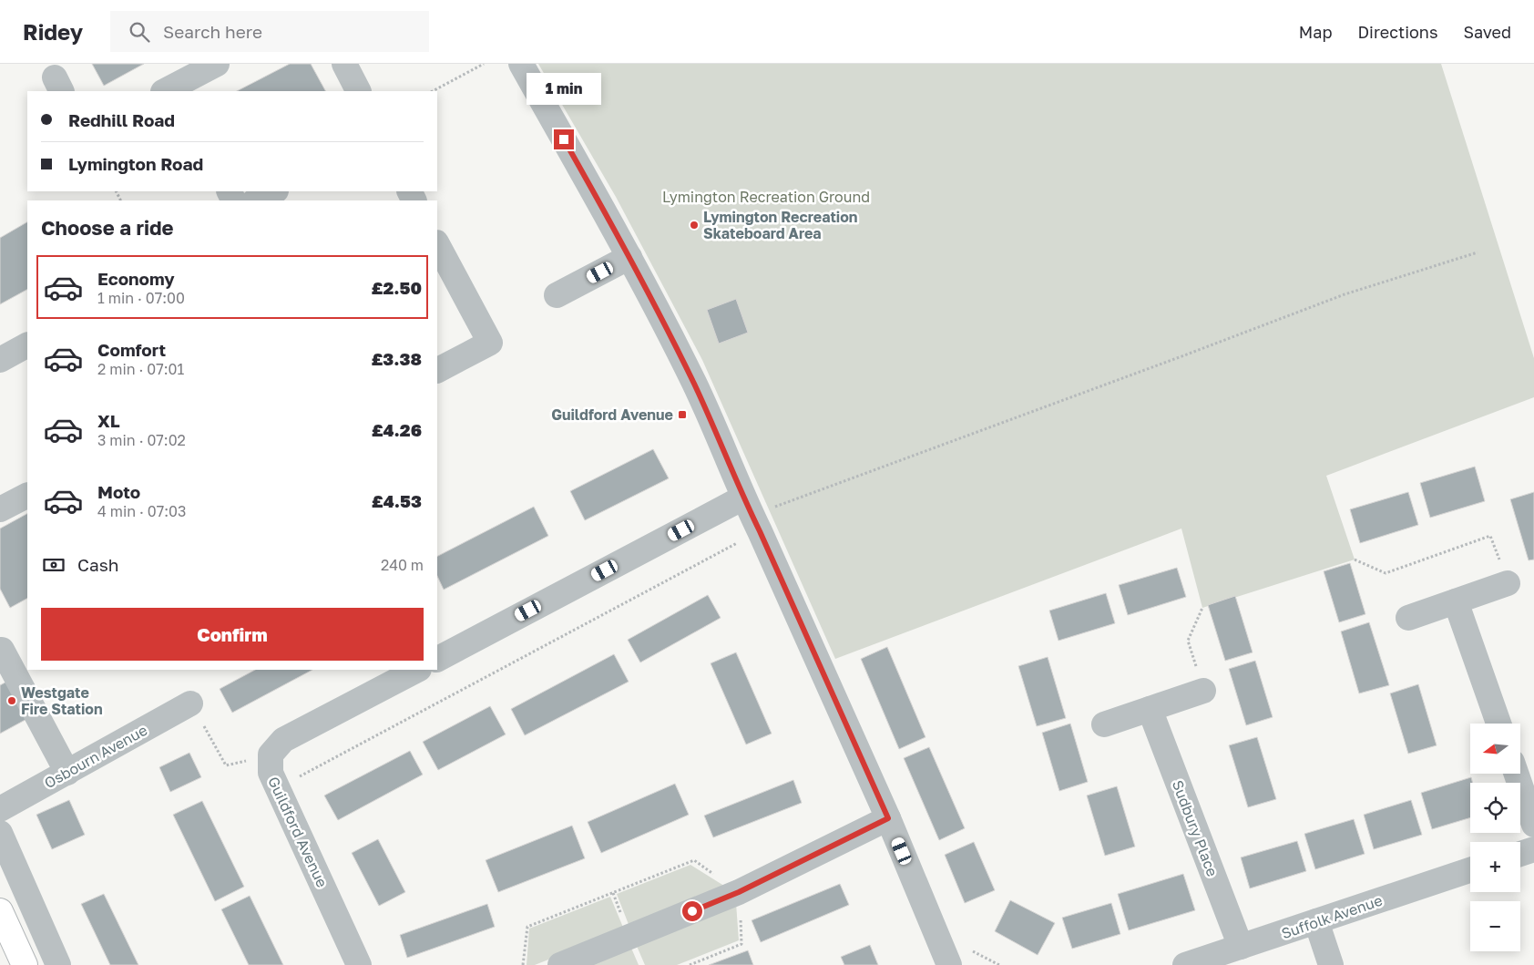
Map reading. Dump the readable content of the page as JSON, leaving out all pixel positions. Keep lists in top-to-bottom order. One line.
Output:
{"streets":{"street":["Osbourn Avenue","Sudbury Place","Guildford Avenue","Suffolk Avenue"]},"crossings":[["Sudbury Place","Suffolk Avenue"]],"parks":["Lymington Recreation Ground"],"places":{"other":["Lymington Recreation Skateboard Area","Westgate Fire Station"],"transit":["Guildford Avenue"]},"north":"left","page":{"header":"Ridey","search":"Search here","nav":["Map","Directions","Saved"],"bubble":"1 min","banner":["Redhill Road","Lymington Road"],"heading":"Choose a ride","list":[{"name":"Economy","note":"1 min · 07:00","value":"£2.50"},{"name":"Comfort","note":"2 min · 07:01","value":"£3.38"},{"name":"XL","note":"3 min · 07:02","value":"£4.26"},{"name":"Moto","note":"4 min · 07:03","value":"£4.53"}],"pay":["Cash","240 m"],"buttons":"Confirm","map_buttons":["+","−"]}}
